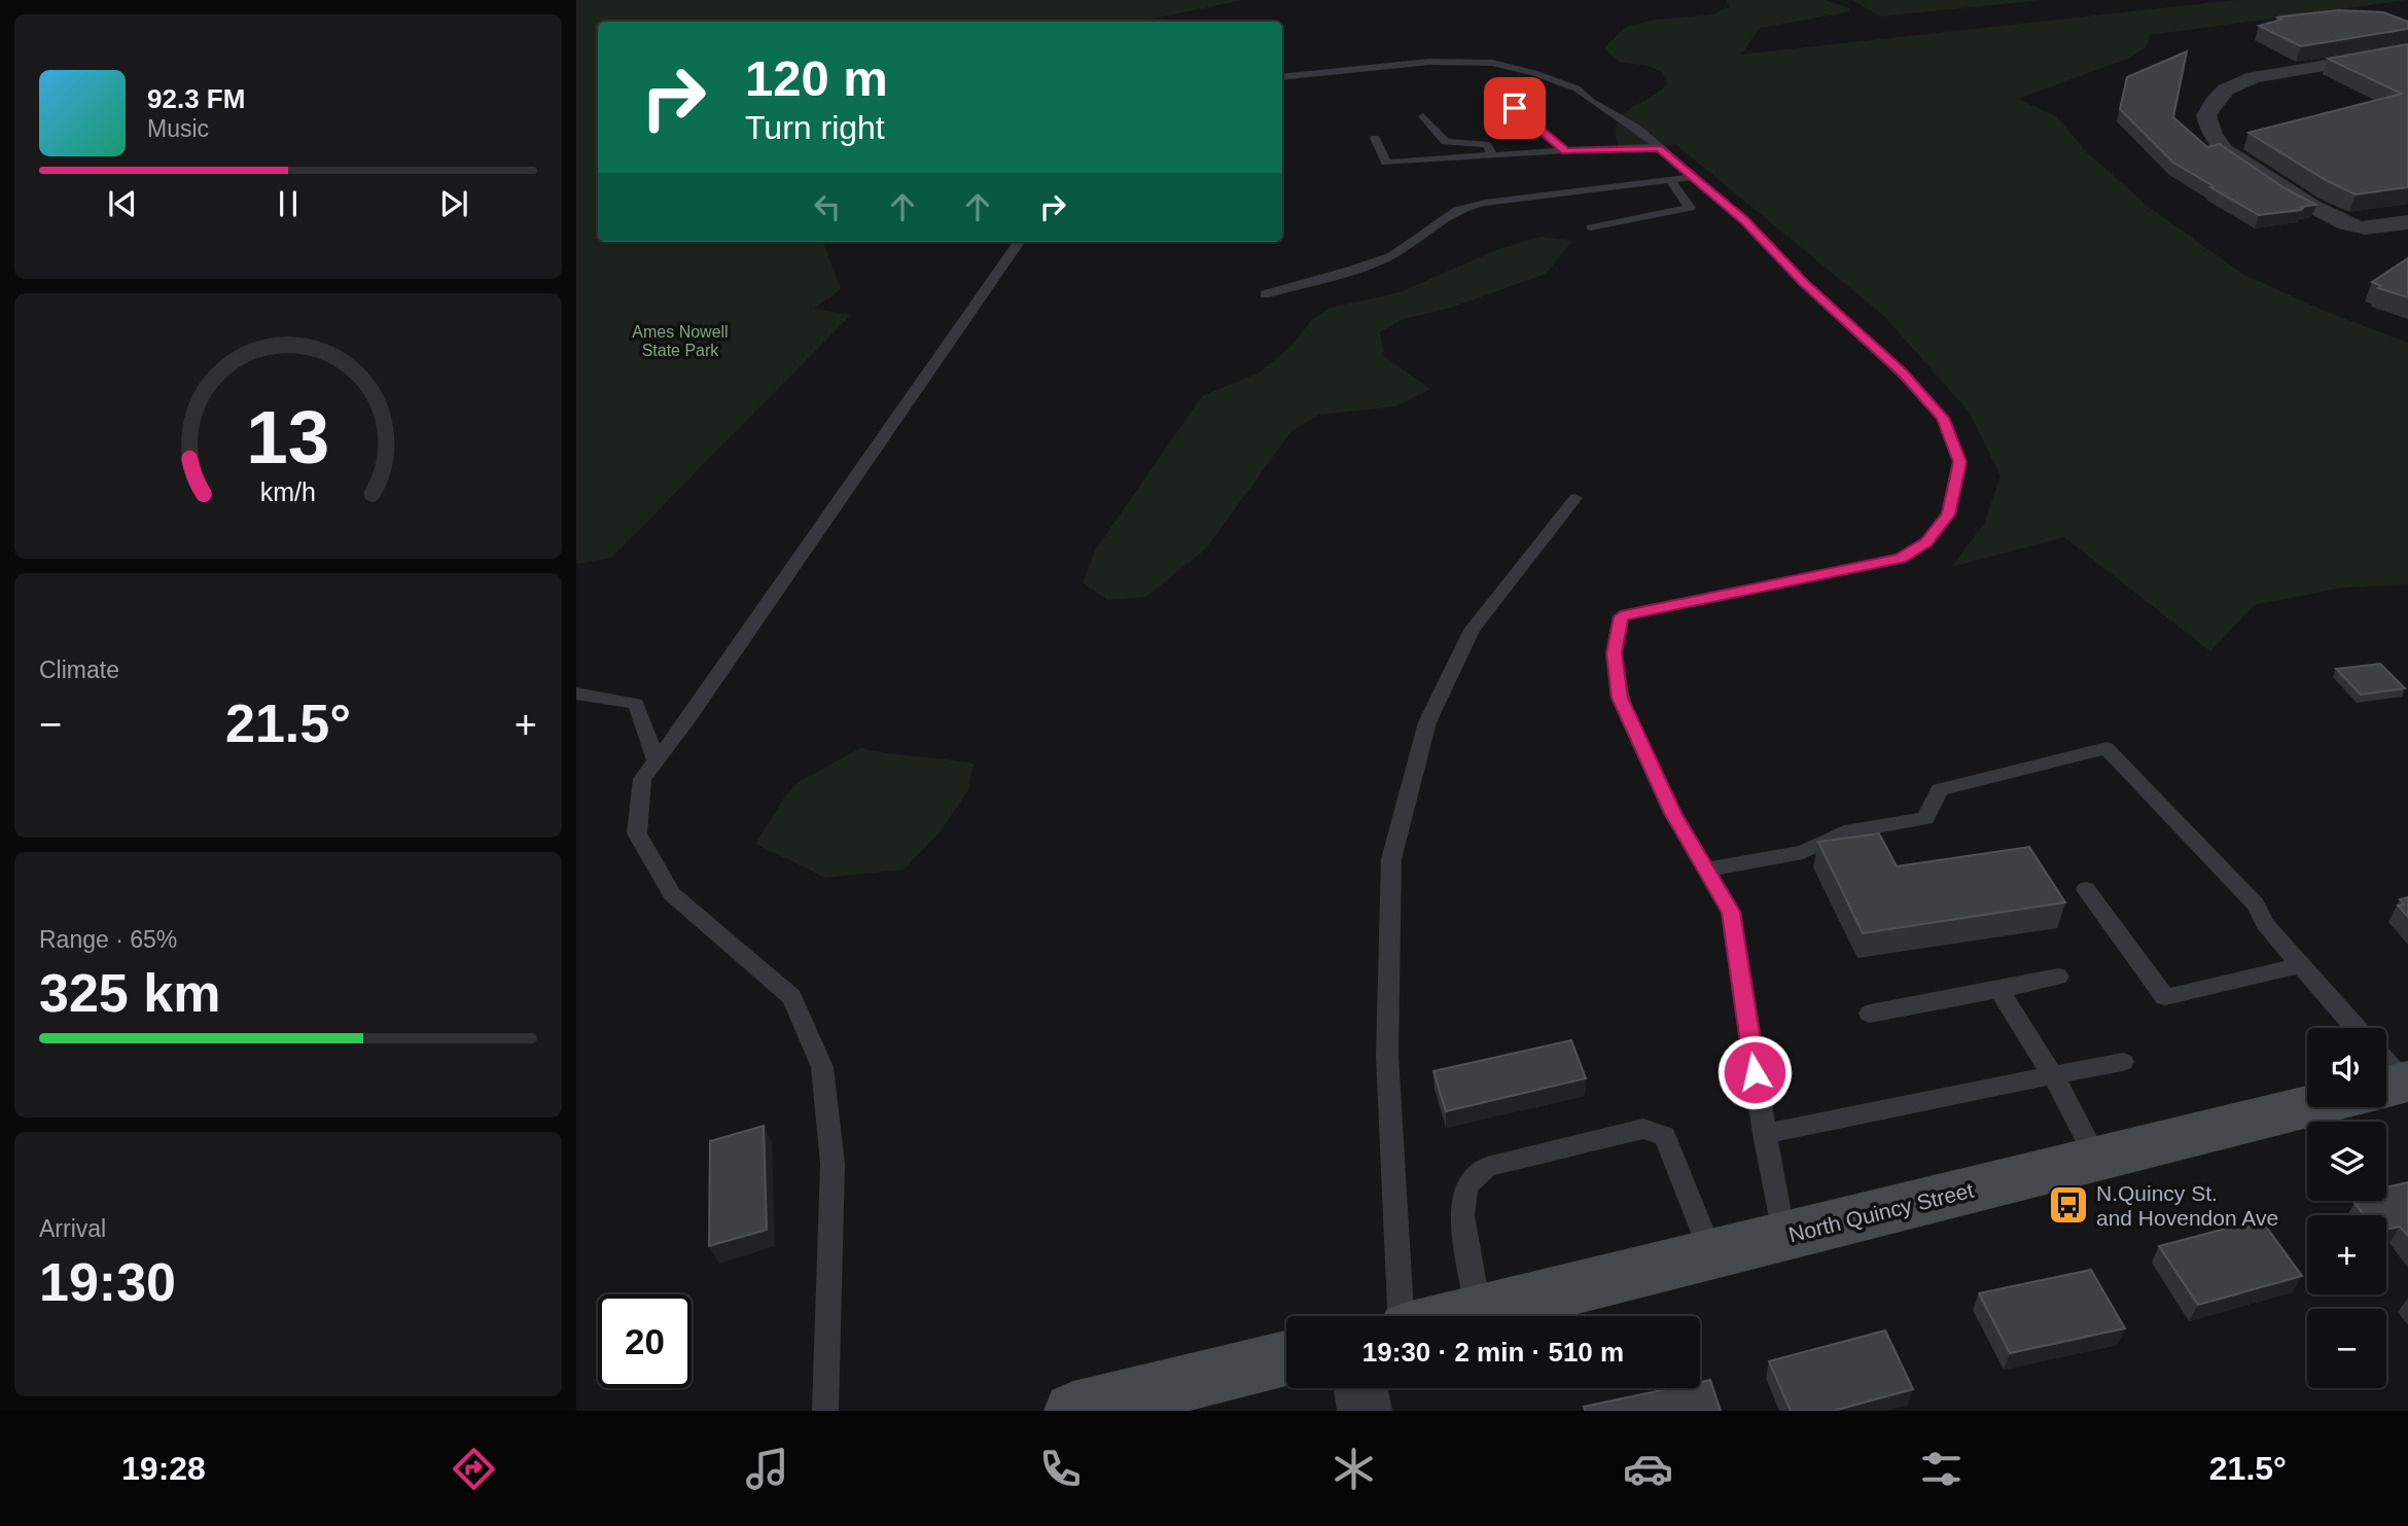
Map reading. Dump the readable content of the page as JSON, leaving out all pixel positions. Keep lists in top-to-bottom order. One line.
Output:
{"streets":{"main road":["North Quincy Street"]},"parks":["Ames Nowell State Park"],"places":{"bus stop":["N.Quincy St. and Hovendon Ave"]},"page":{"turn":["120 m","Turn right"],"song":["92.3 FM","Music"],"tile":["Climate",["Range · 65%","325 km"],["Arrival","19:30"]],"heat":["−","21.5°","+"],"map_buttons":["+","−"],"limit":"20","trip":"19:30 · 2 min · 510 m","tabs":["19:28","21.5°"],"gauge":["13","km/h"]}}
